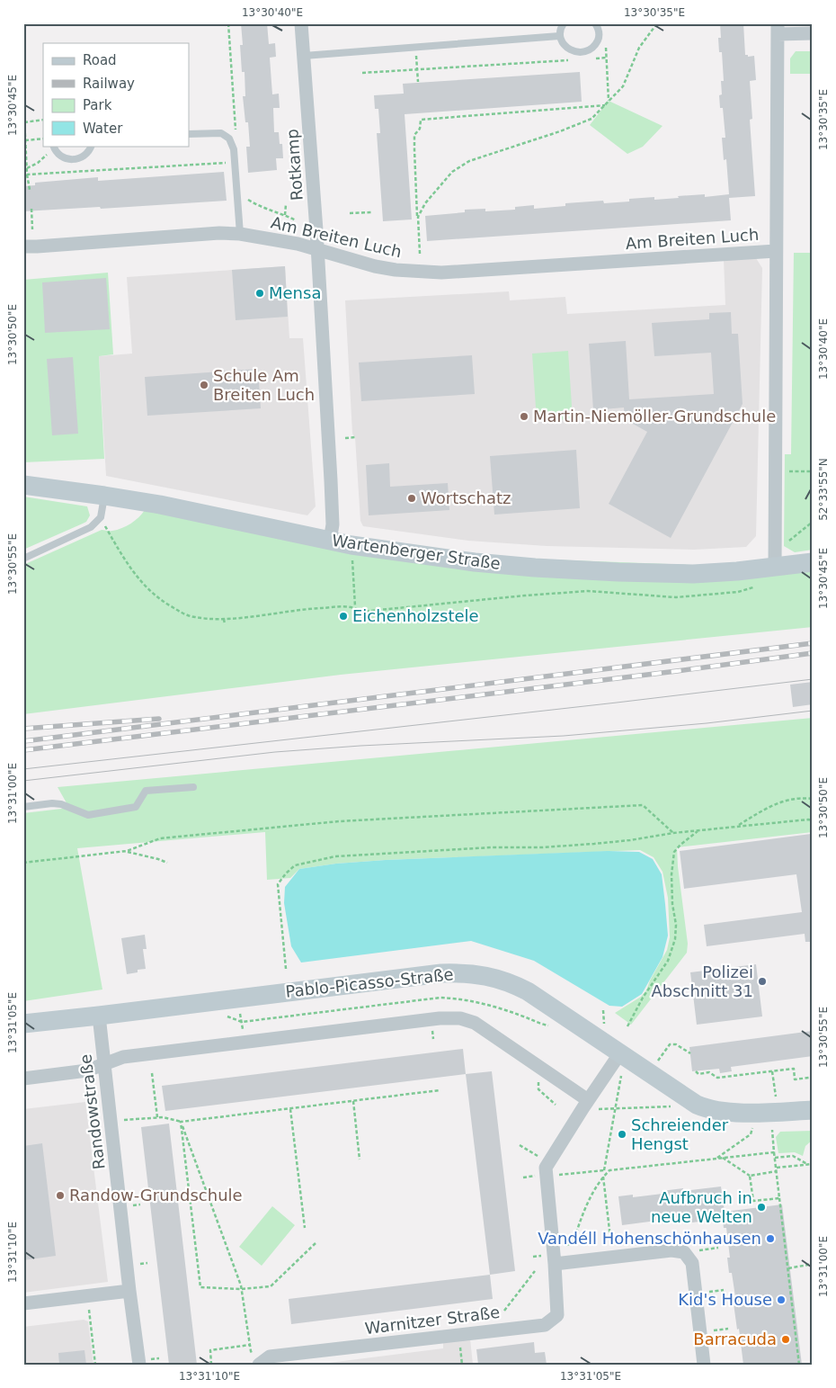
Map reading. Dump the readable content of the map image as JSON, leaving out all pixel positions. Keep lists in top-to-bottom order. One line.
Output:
{"streets":{"main road":["Wartenberger Straße","Pablo-Picasso-Straße"],"street":["Rotkamp","Am Breiten Luch","Randowstraße","Warnitzer Straße"]},"crossings":[["Rotkamp","Am Breiten Luch"],["Rotkamp","Wartenberger Straße"],["Pablo-Picasso-Straße","Randowstraße"],["Pablo-Picasso-Straße","Warnitzer Straße"]],"places":["Mensa","Schule Am Breiten Luch","Martin-Niemöller-Grundschule","Wortschatz","Eichenholzstele","Polizei Abschnitt 31","Schreiender Hengst","Randow-Grundschule","Aufbruch in neue Welten","Vandéll Hohenschönhausen","Kid's House","Barracuda"],"legend":["Road","Railway","Park","Water"],"coordinates":["13°30'40\"E","13°30'35\"E","13°30'45\"E","13°30'50\"E","52°33'55\"N","13°30'55\"E","13°31'00\"E","13°31'05\"E","13°31'10\"E"]}
